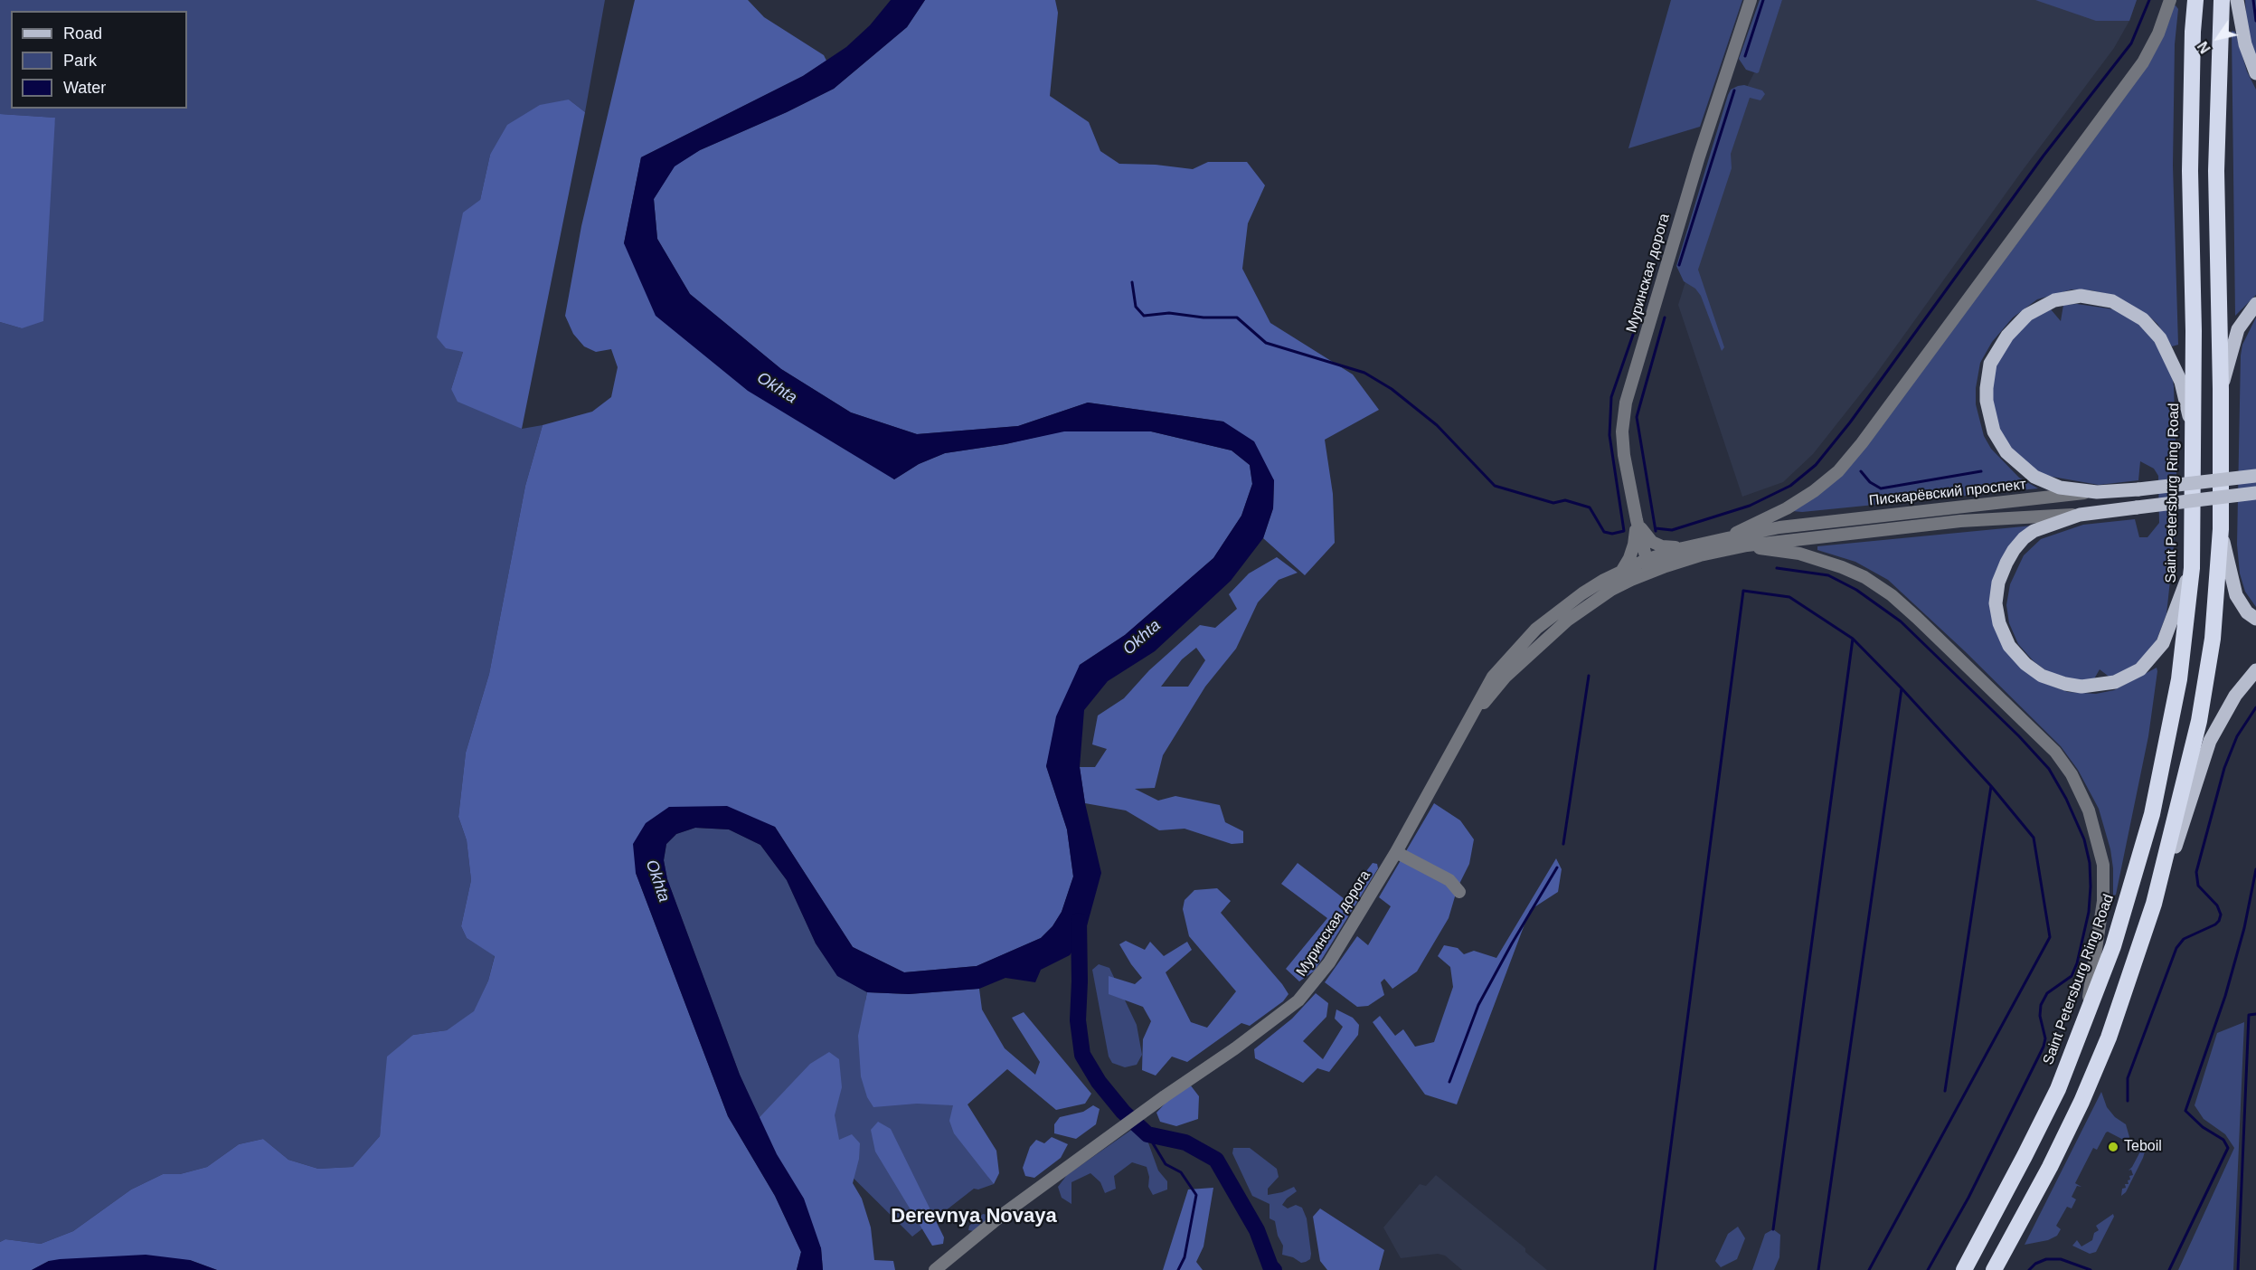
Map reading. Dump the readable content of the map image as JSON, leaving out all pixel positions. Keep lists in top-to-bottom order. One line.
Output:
{"streets":{"highway":["Saint Petersburg Ring Road"],"main road":["Пискарёвский проспект"],"street":["Муринская дорога"]},"crossings":[["Муринская дорога","Пискарёвский проспект"]],"districts":["Derevnya Novaya"],"water":["Okhta"],"places":["Teboil"],"legend":["Road","Park","Water"],"north":"bottom left"}
